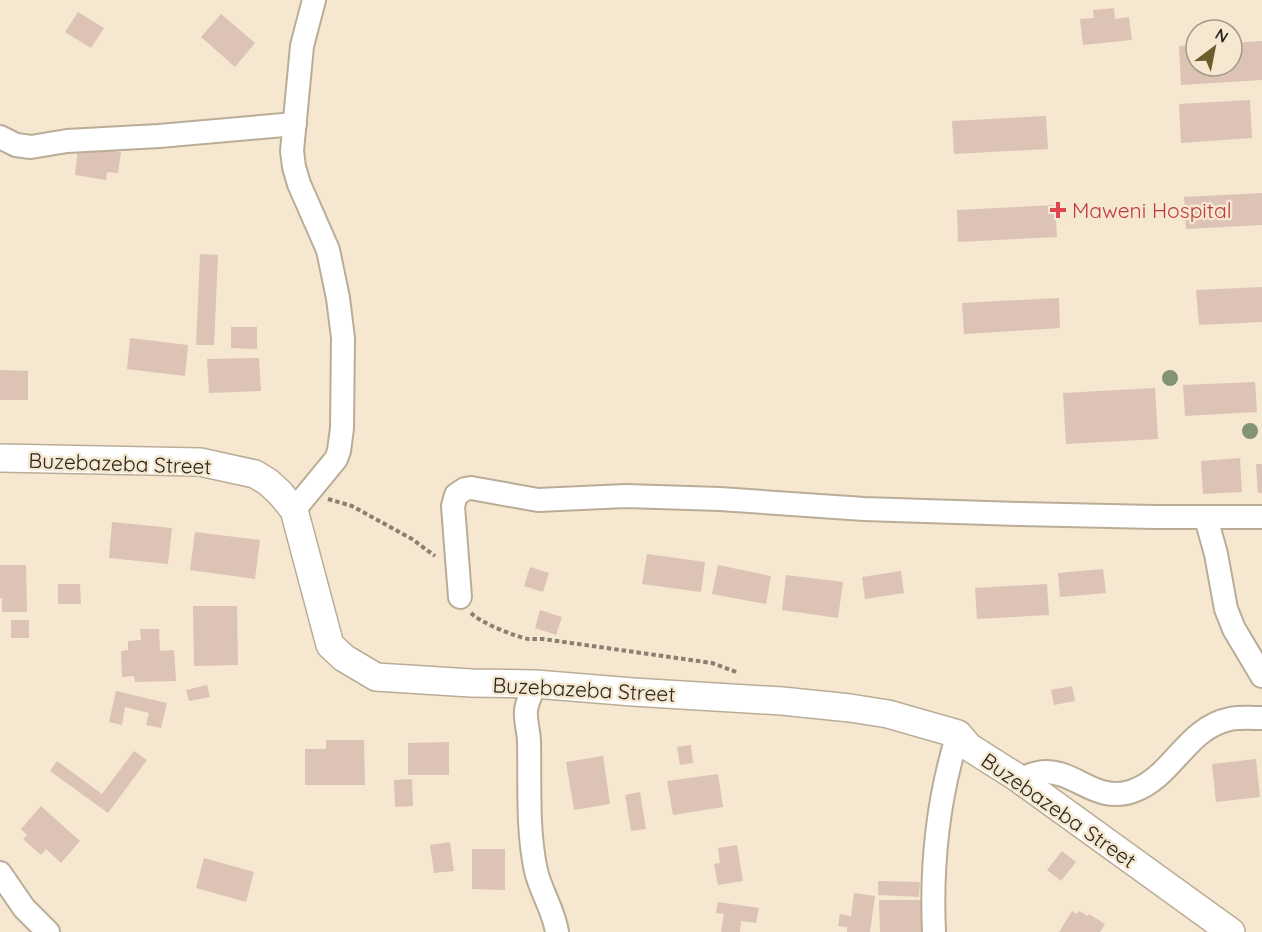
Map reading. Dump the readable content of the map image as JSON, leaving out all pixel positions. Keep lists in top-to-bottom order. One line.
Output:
{"streets":{"street":["Buzebazeba Street"]},"places":{"health":["Maweni Hospital"]},"north":"top right"}
